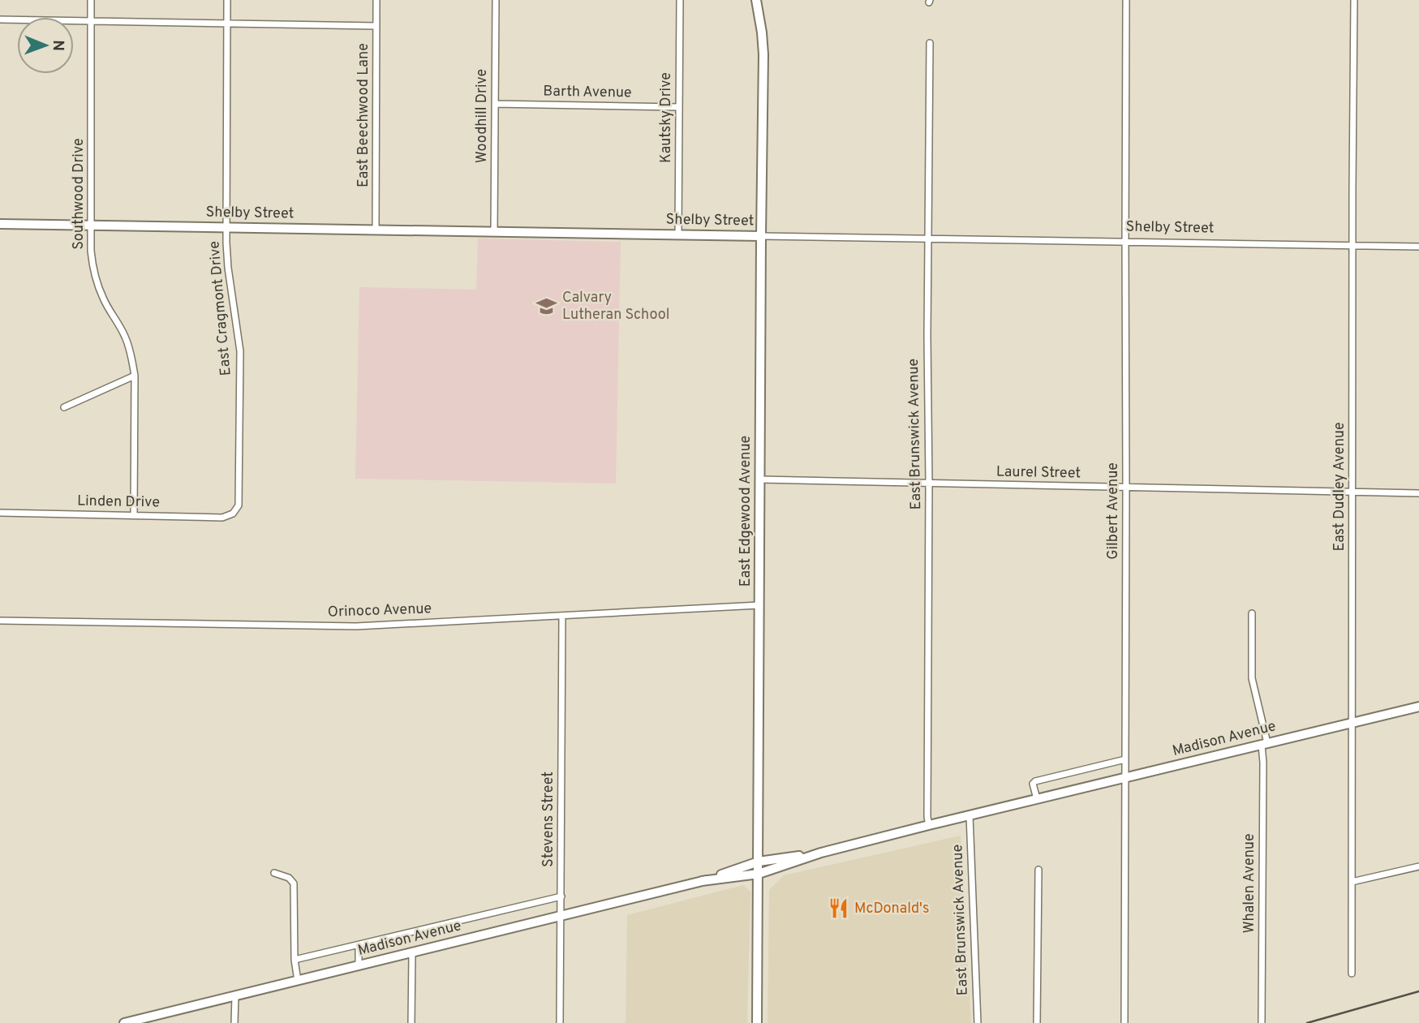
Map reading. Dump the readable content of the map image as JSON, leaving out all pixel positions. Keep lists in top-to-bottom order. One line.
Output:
{"streets":{"main road":["Shelby Street","East Edgewood Avenue","Madison Avenue"],"street":["Barth Avenue","East Beechwood Lane","Woodhill Drive","Kautsky Drive","Southwood Drive","East Cragmont Drive","East Brunswick Avenue","Laurel Street","East Dudley Avenue","Linden Drive","Gilbert Avenue","Orinoco Avenue","Stevens Street","Whalen Avenue"]},"crossings":[["Barth Avenue","Woodhill Drive"],["Barth Avenue","Kautsky Drive"],["East Beechwood Lane","Shelby Street"],["Woodhill Drive","Shelby Street"],["Kautsky Drive","Shelby Street"],["Southwood Drive","Shelby Street"],["Southwood Drive","Linden Drive"],["Shelby Street","East Cragmont Drive"],["Shelby Street","East Brunswick Avenue"],["Shelby Street","East Dudley Avenue"],["Shelby Street","East Edgewood Avenue"],["Shelby Street","Gilbert Avenue"],["East Cragmont Drive","Linden Drive"],["East Brunswick Avenue","Laurel Street"],["East Brunswick Avenue","Madison Avenue"],["Laurel Street","East Dudley Avenue"],["Laurel Street","East Edgewood Avenue"],["Laurel Street","Gilbert Avenue"],["East Dudley Avenue","Madison Avenue"],["East Edgewood Avenue","Orinoco Avenue"],["East Edgewood Avenue","Madison Avenue"],["Gilbert Avenue","Madison Avenue"],["Orinoco Avenue","Stevens Street"],["Madison Avenue","Stevens Street"],["Madison Avenue","Whalen Avenue"]],"places":{"school or university":["Calvary Lutheran School"],"restaurant":["McDonald's"]},"north":"right"}
